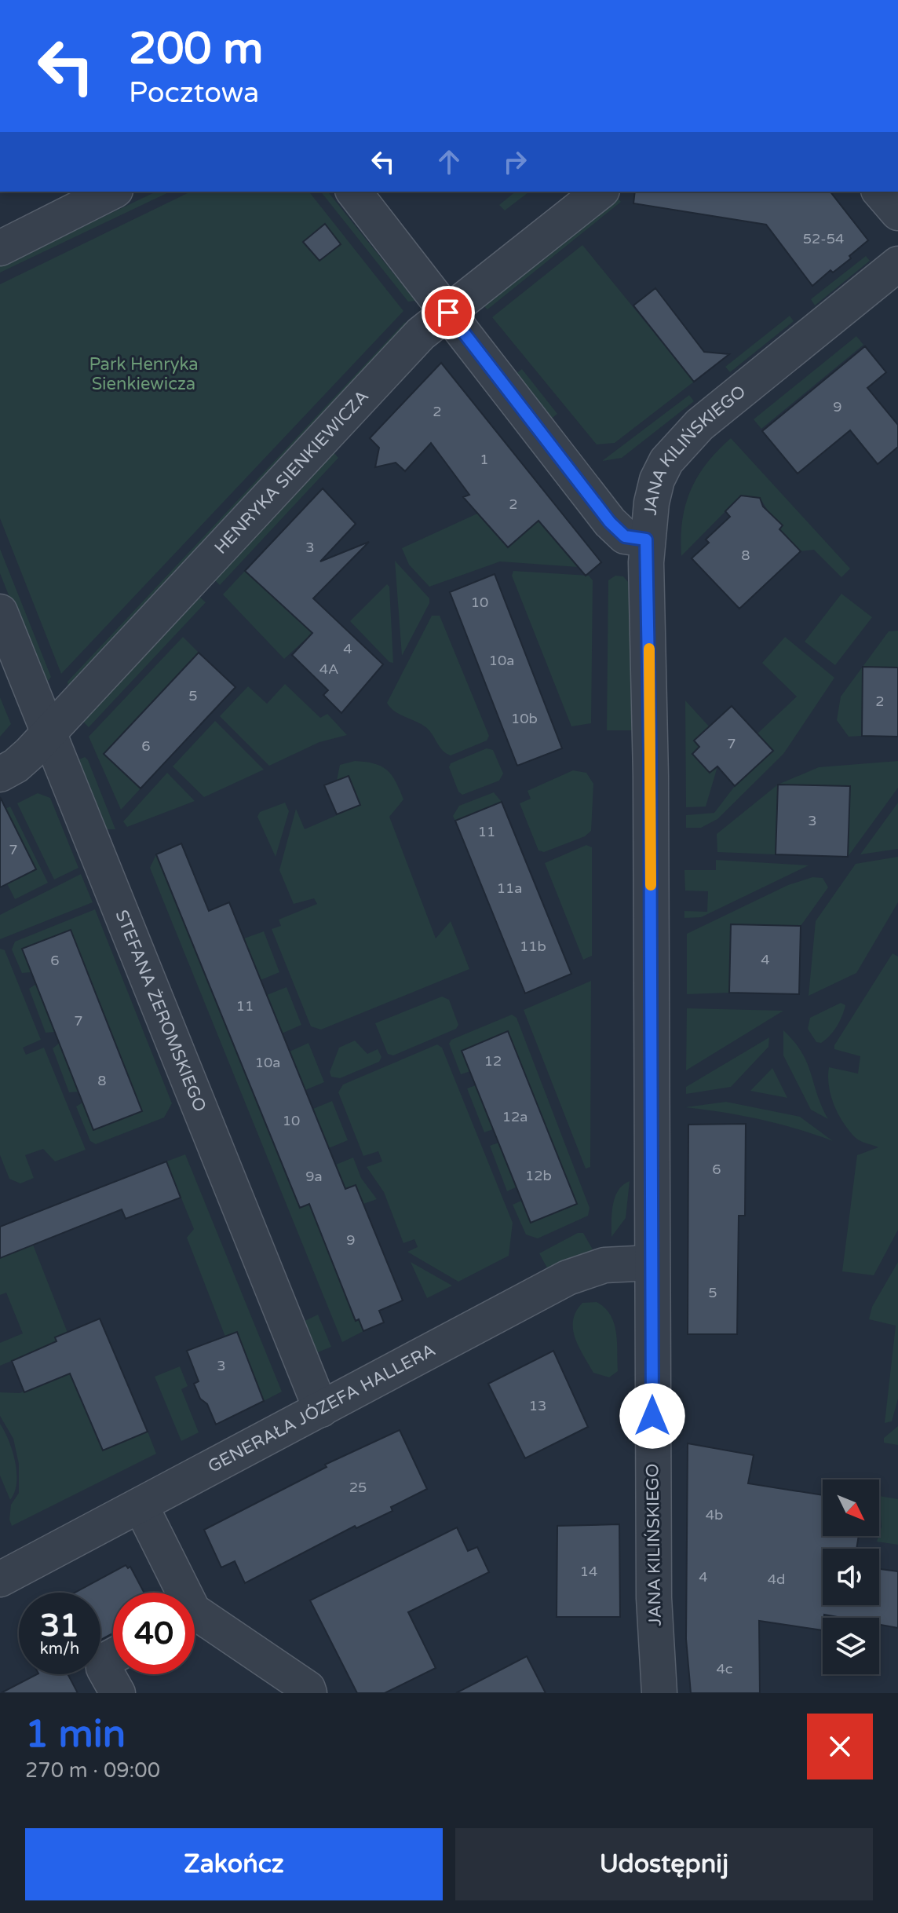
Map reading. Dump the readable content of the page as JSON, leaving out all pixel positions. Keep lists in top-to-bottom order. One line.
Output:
{"streets":{"street":["JANA KILIŃSKIEGO","HENRYKA SIENKIEWICZA","STEFANA ŻEROMSKIEGO","GENERAŁA JÓZEFA HALLERA"]},"crossings":[["JANA KILIŃSKIEGO","GENERAŁA JÓZEFA HALLERA"],["HENRYKA SIENKIEWICZA","STEFANA ŻEROMSKIEGO"],["STEFANA ŻEROMSKIEGO","GENERAŁA JÓZEFA HALLERA"]],"parks":["Park Henryka Sienkiewicza"],"house_numbers":["52-54","9","2","1","2","3","8","10","4","10a","4A","5","2","10b","7","6","3","11","7","11a","11b","4","6","11","7","12","10a","8","12a","10","6","12b","9a","9","5","3","13","25","4b","14","4","4d","4c"],"north":"bottom right","page":{"turn":["200 m","Pocztowa"],"speed":"31 km/h","limit":"40","heading":["1 min","270 m · 09:00"],"buttons":["Zakończ","Udostępnij"]}}
